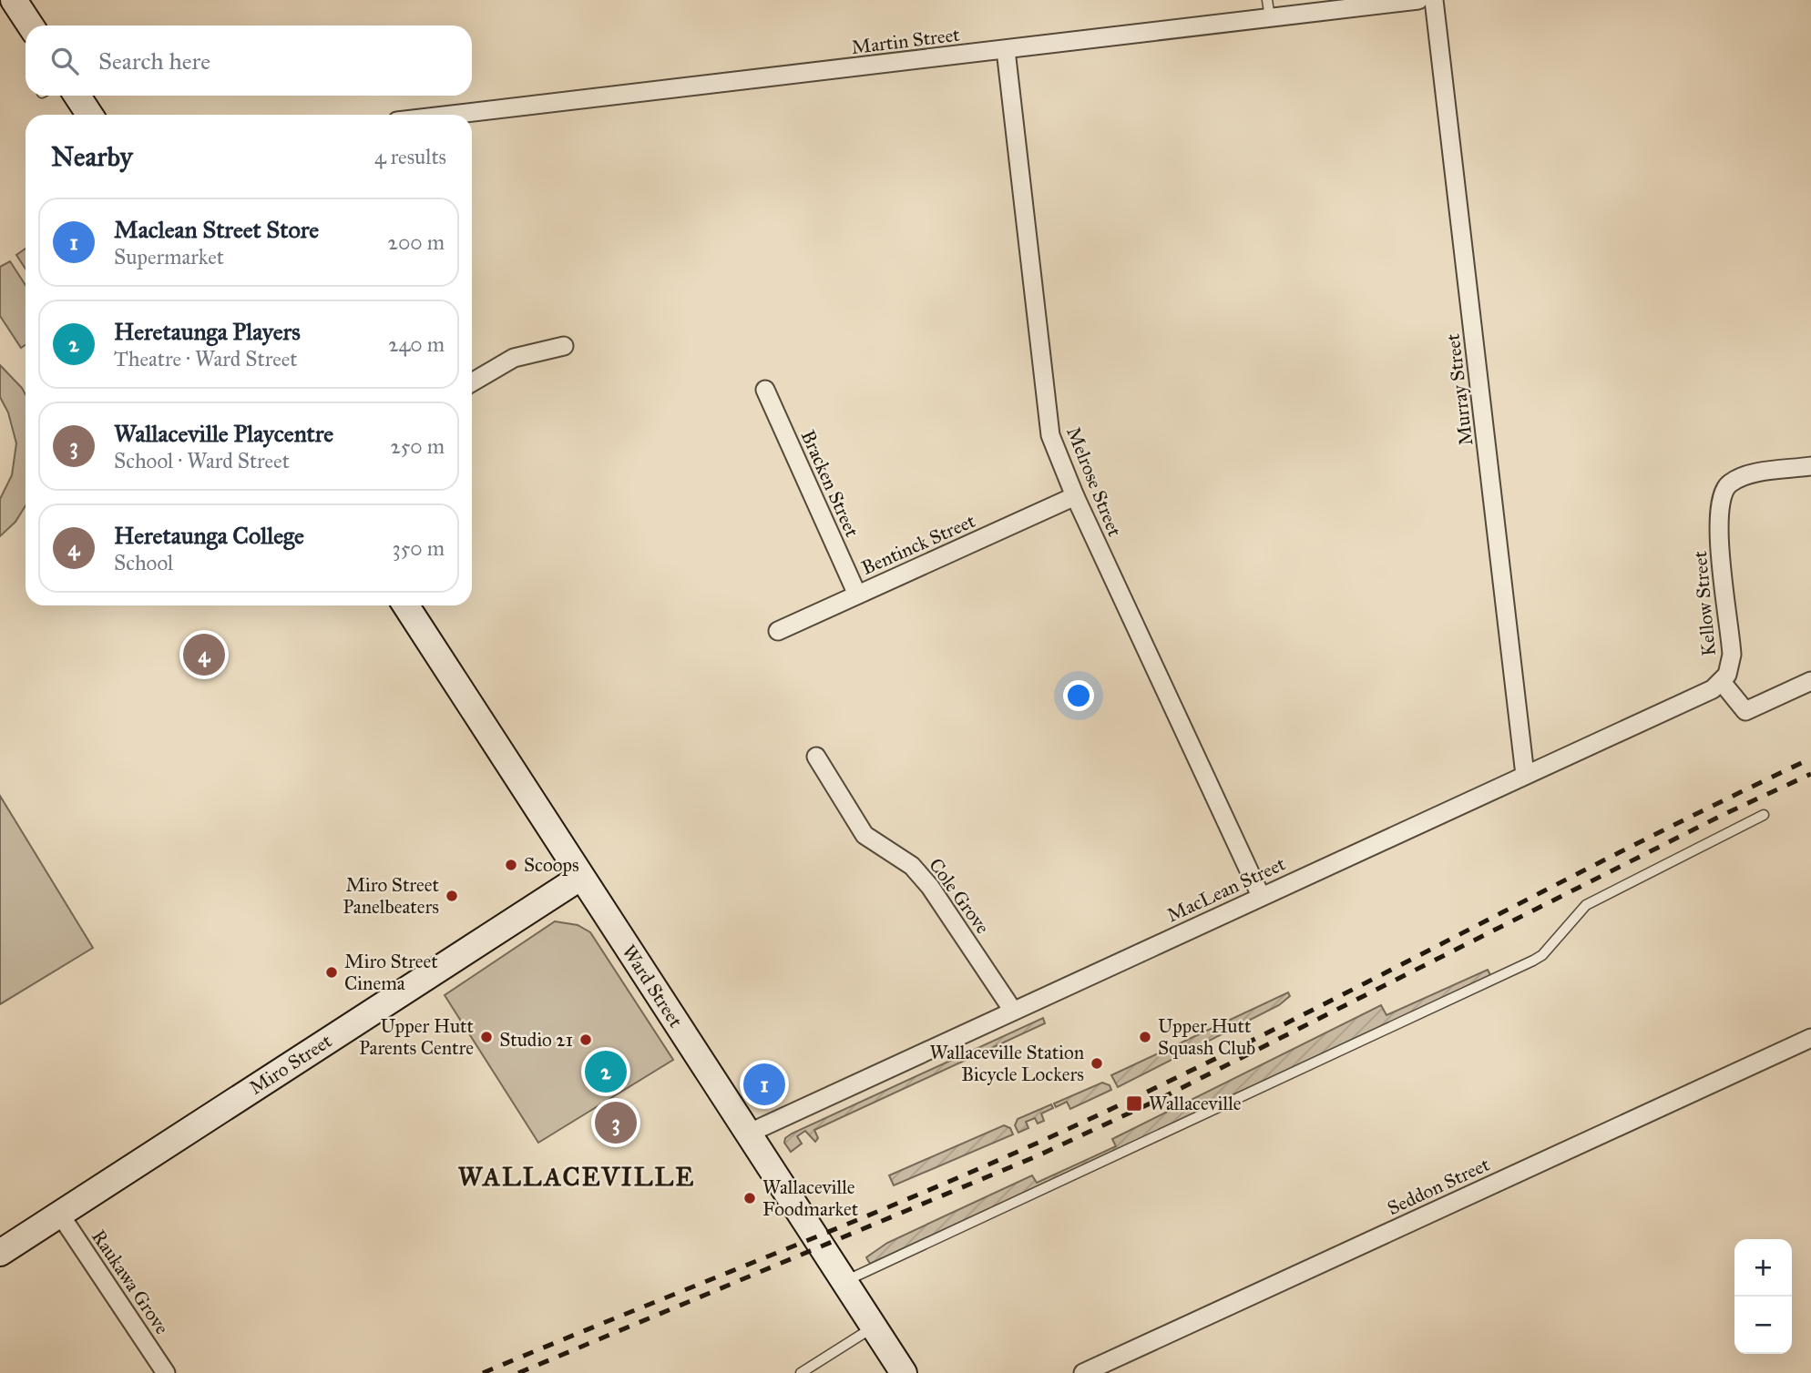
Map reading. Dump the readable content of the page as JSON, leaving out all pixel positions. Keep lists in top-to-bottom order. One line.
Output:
{"streets":{"street":["Martin Street","Murray Street","Melrose Street","Bracken Street","Bentinck Street","Kellow Street","MacLean Street","Cole Grove","Ward Street","Miro Street","Seddon Street","Raukawa Grove"]},"crossings":[["Martin Street","Melrose Street"],["Murray Street","MacLean Street"],["Melrose Street","Bentinck Street"],["Melrose Street","MacLean Street"],["Bracken Street","Bentinck Street"],["Kellow Street","MacLean Street"],["MacLean Street","Cole Grove"],["MacLean Street","Ward Street"],["Ward Street","Miro Street"],["Miro Street","Raukawa Grove"]],"districts":["WALLACEVILLE"],"places":{"other":["Scoops","Miro Street Panelbeaters","Miro Street Cinema","Upper Hutt Parents Centre","Upper Hutt Squash Club","Studio 21","Wallaceville Station Bicycle Lockers","Wallaceville Foodmarket"],"transit":["Wallaceville"]},"page":{"search":"Search here","heading":["Nearby","4 results"],"list":[{"mark":"1","name":"Maclean Street Store","note":"Supermarket","value":"200 m"},{"mark":"2","name":"Heretaunga Players","note":"Theatre · Ward Street","value":"240 m"},{"mark":"3","name":"Wallaceville Playcentre","note":"School · Ward Street","value":"250 m"},{"mark":"4","name":"Heretaunga College","note":"School","value":"350 m"}],"pins":["4","2","1","3"],"map_buttons":["+","−"]}}
